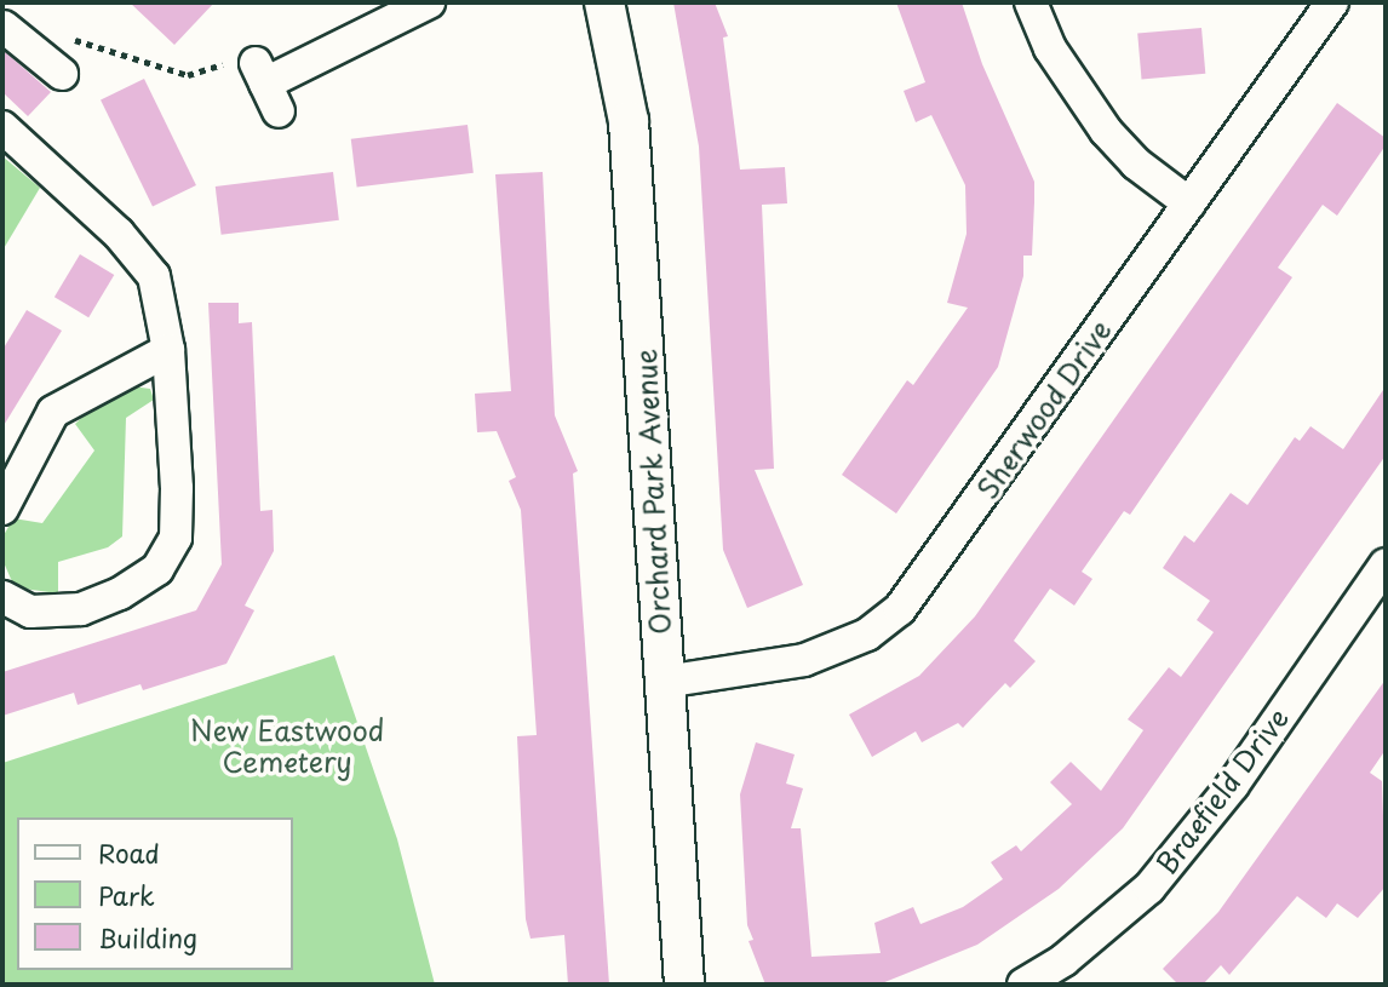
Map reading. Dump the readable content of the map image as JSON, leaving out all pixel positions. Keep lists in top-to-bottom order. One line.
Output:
{"streets":{"street":["Sherwood Drive","Orchard Park Avenue","Braefield Drive"]},"crossings":[["Sherwood Drive","Orchard Park Avenue"]],"parks":["New Eastwood Cemetery"],"legend":["Road","Park","Building"]}
